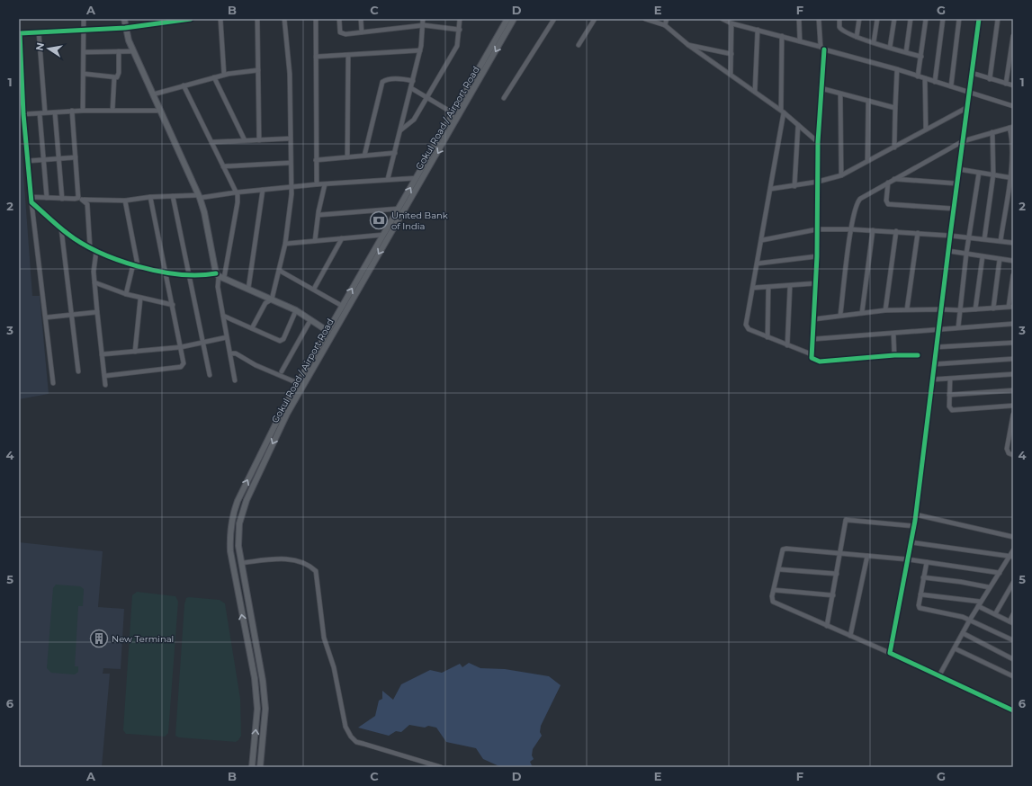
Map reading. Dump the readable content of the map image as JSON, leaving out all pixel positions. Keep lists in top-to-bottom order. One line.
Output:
{"streets":{"main road":["Gokul Road / Airport Road"]},"places":{"bank":["United Bank of India"],"building":["New Terminal"]},"north":"left","grid":{"columns":["A","B","C","D","E","F","G"],"rows":["1","2","3","4","5","6"]}}
